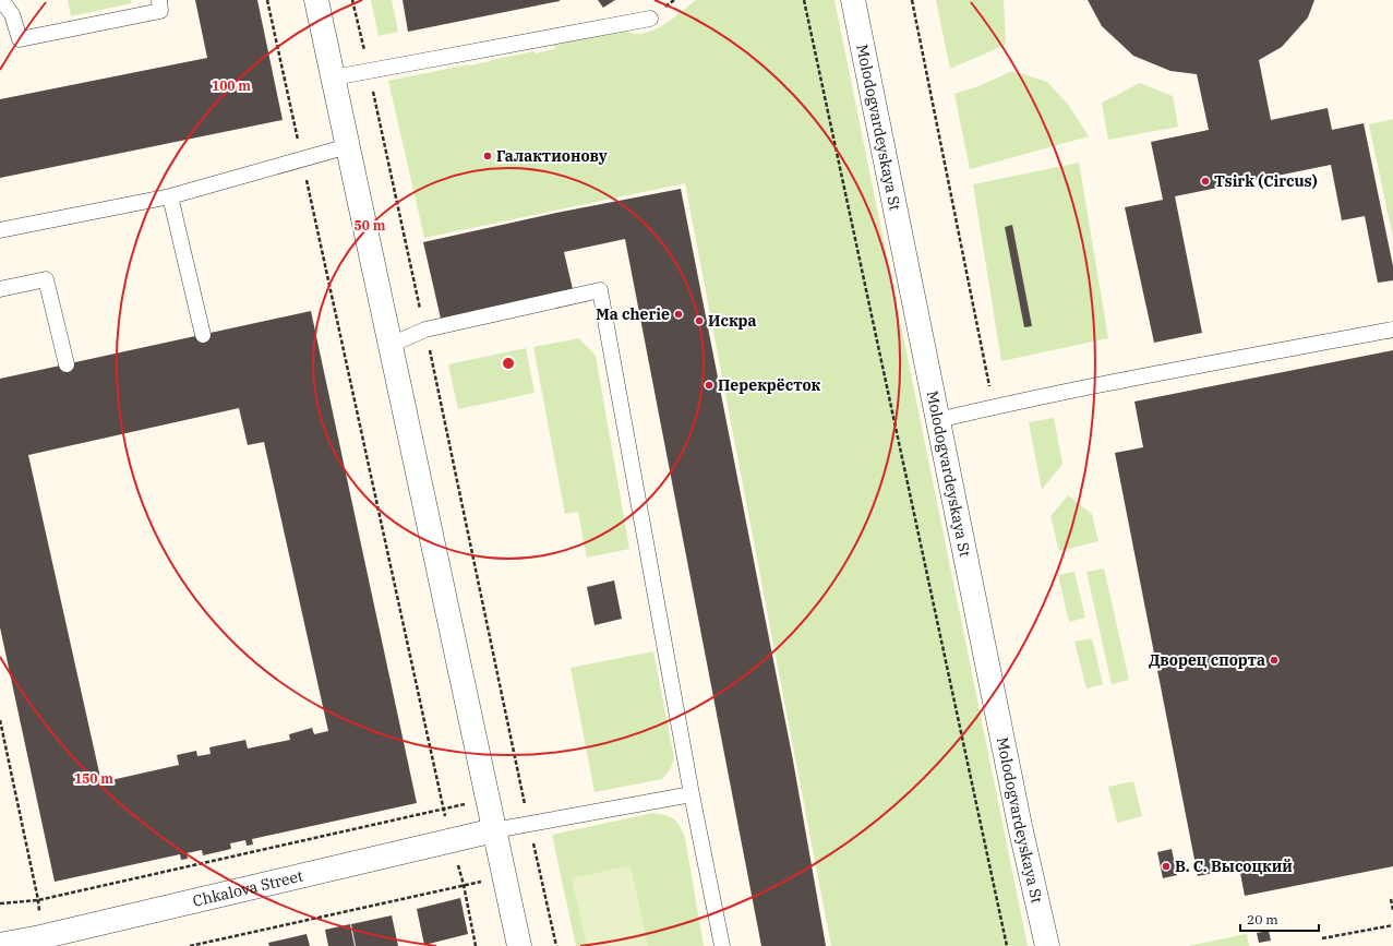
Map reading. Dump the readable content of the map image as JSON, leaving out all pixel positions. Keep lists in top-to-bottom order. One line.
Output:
{"streets":{"street":["Molodogvardeyskaya St","Chkalova Street"]},"places":["Галактионову","Tsirk (Circus)","Ma cherie","Искра","Перекрёсток","Дворец спорта","В. С. Высоцкий"],"scale_bar":"20 m","rings":["100 m","50 m","150 m"]}
